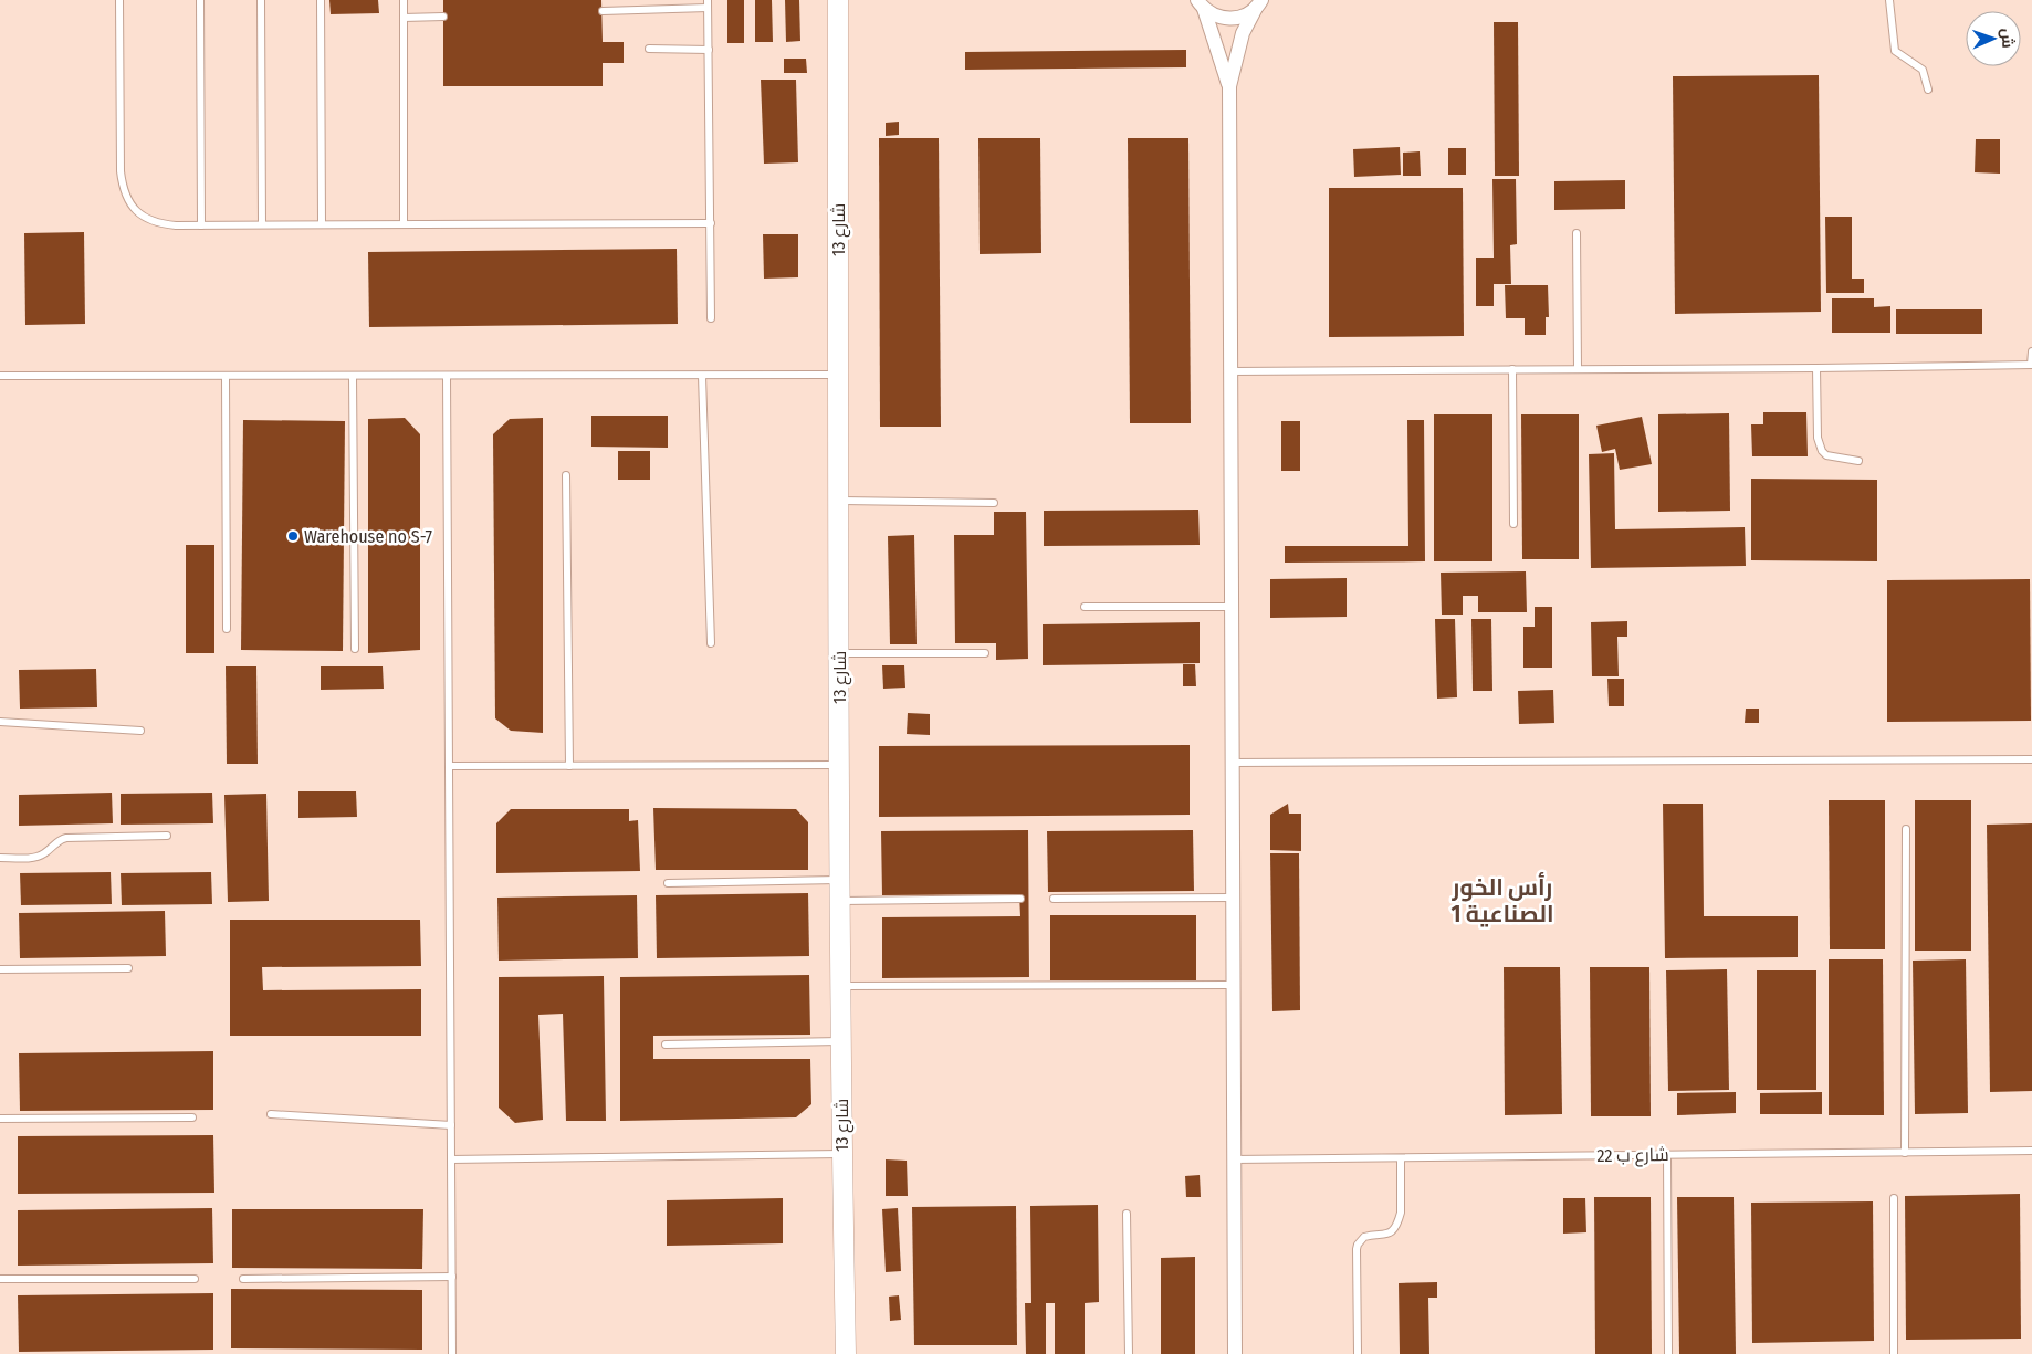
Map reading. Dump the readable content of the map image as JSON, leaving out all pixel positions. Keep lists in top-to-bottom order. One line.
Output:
{"streets":{"street":["شارع 13"],"lane":["شارع ب 22"]},"districts":["رأس الخور الصناعية 1"],"places":["Warehouse no S-7"],"north":"right"}
